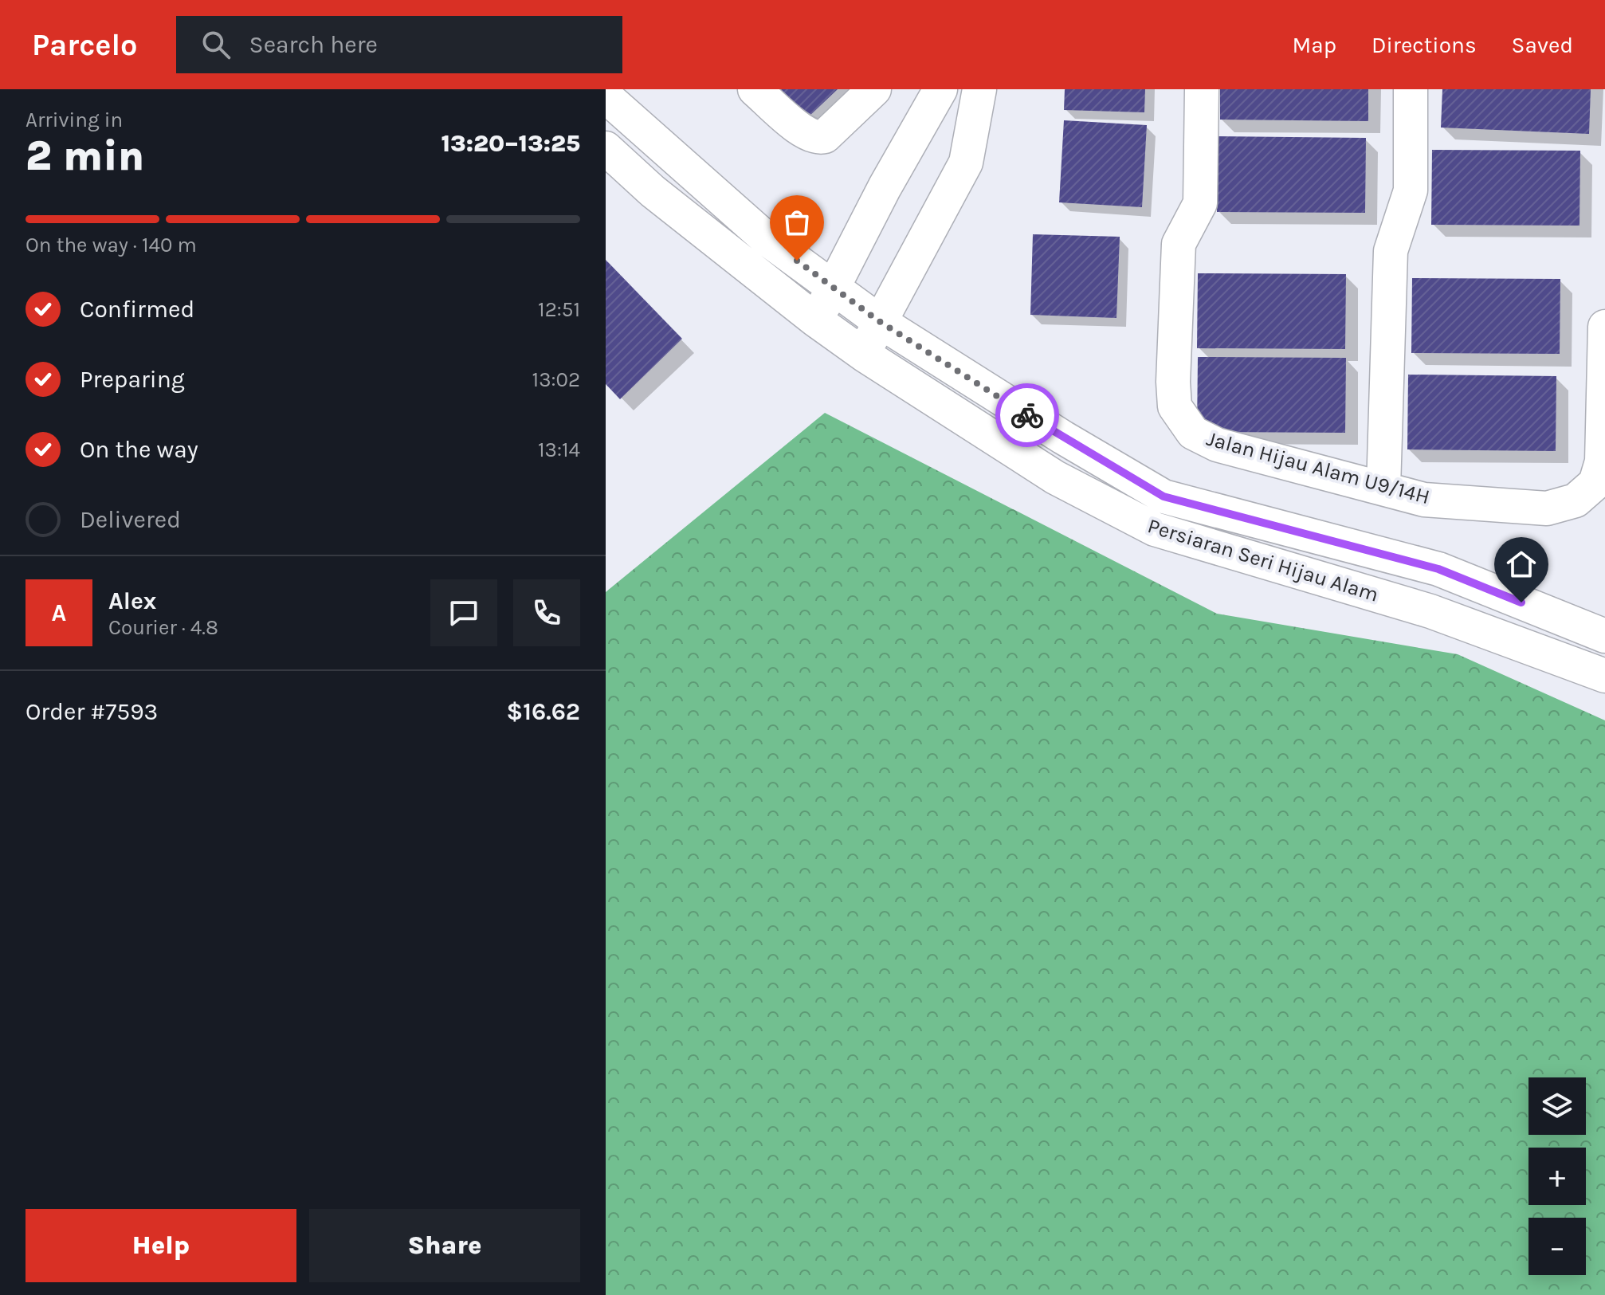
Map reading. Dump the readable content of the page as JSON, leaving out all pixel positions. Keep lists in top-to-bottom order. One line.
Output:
{"streets":{"street":["Jalan Hijau Alam U9/14H","Persiaran Seri Hijau Alam"]},"page":{"header":"Parcelo","search":"Search here","nav":["Map","Directions","Saved"],"heading":["2 min","Arriving in","13:20–13:25"],"panel":["Alex","Courier · 4.8","Order #7593","$16.62"],"bar":"On the way · 140 m","list":[["Confirmed","12:51"],["Preparing","13:02"],["On the way","13:14"],"Delivered"],"round":"A","map_buttons":["+","−"],"buttons":["Help","Share"]}}
